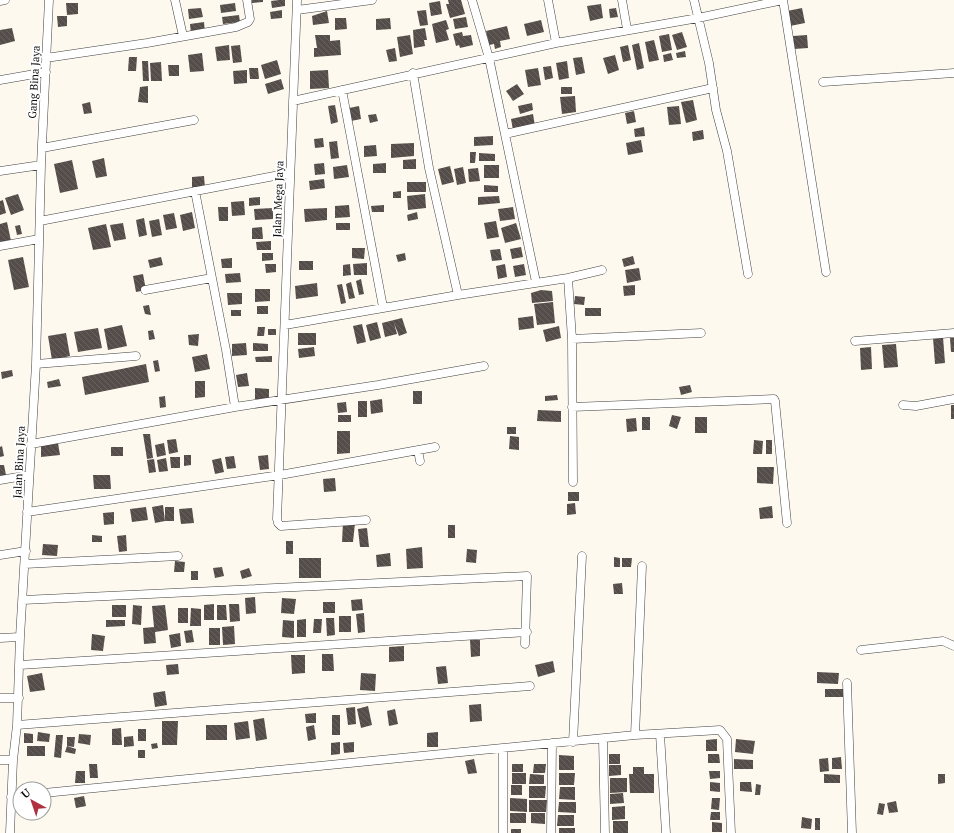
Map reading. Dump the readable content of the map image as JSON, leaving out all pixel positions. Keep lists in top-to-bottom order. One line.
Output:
{"streets":{"street":["Gang Bina Jaya","Jalan Mega Jaya","Jalan Bina Jaya"]},"crossings":[["Gang Bina Jaya","Jalan Bina Jaya"]],"north":"top left"}
